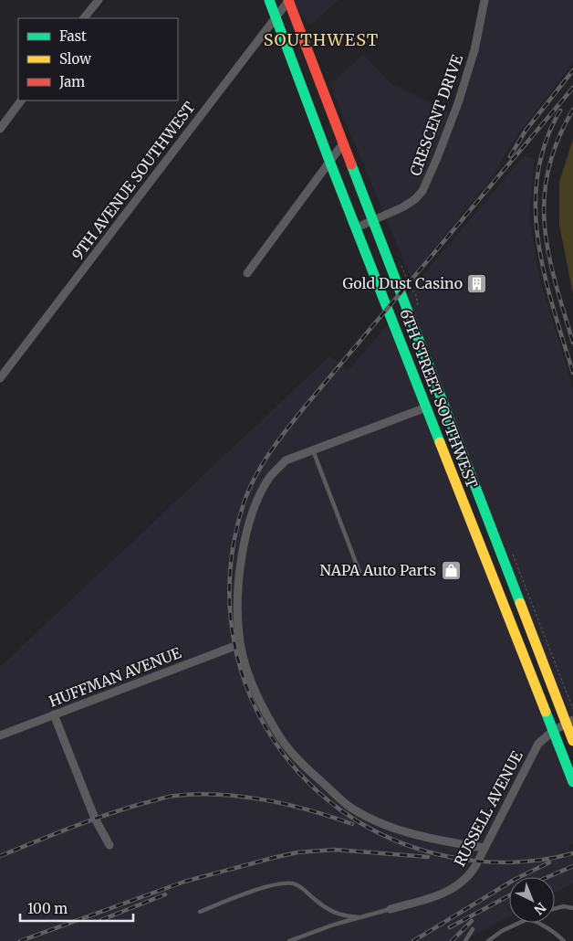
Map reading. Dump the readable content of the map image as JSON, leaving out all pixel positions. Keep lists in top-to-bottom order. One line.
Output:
{"streets":{"main road":["6TH STREET SOUTHWEST"],"street":["CRESCENT DRIVE","9TH AVENUE SOUTHWEST","HUFFMAN AVENUE","RUSSELL AVENUE"]},"crossings":[["CRESCENT DRIVE","6TH STREET SOUTHWEST"],["9TH AVENUE SOUTHWEST","6TH STREET SOUTHWEST"],["6TH STREET SOUTHWEST","RUSSELL AVENUE"]],"districts":["SOUTHWEST"],"places":{"building":["Gold Dust Casino"],"shop":["NAPA Auto Parts"]},"legend":["Fast","Slow","Jam"],"scale_bar":"100 m","north":"bottom right"}
